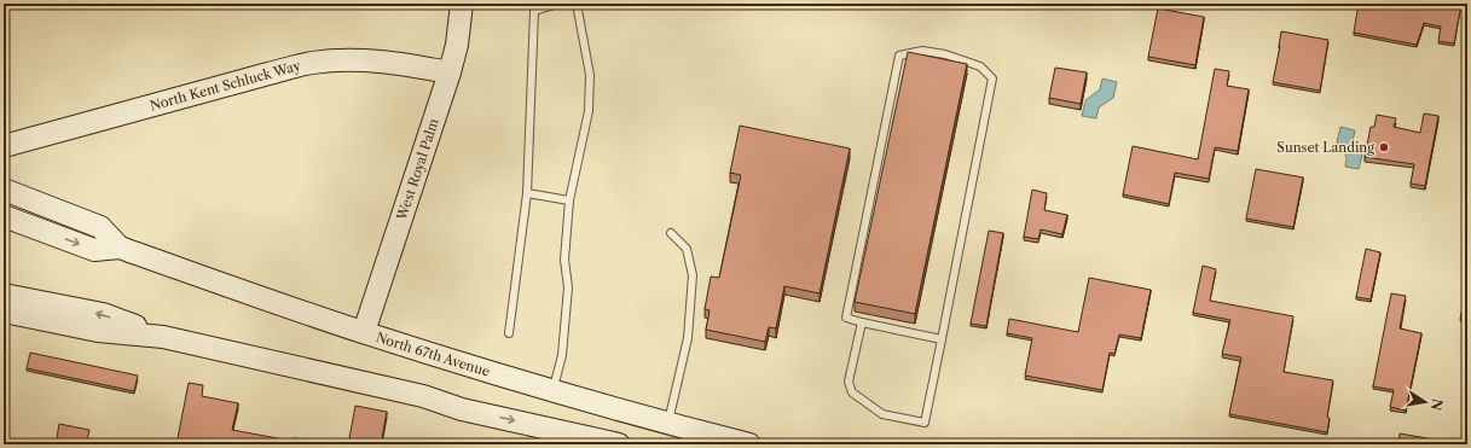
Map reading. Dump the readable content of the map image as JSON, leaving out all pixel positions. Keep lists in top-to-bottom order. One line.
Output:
{"streets":{"main road":["North Kent Schluck Way","West Royal Palm","North 67th Avenue"]},"crossings":[["North Kent Schluck Way","West Royal Palm"],["West Royal Palm","North 67th Avenue"]],"places":["Sunset Landing"],"north":"right"}
